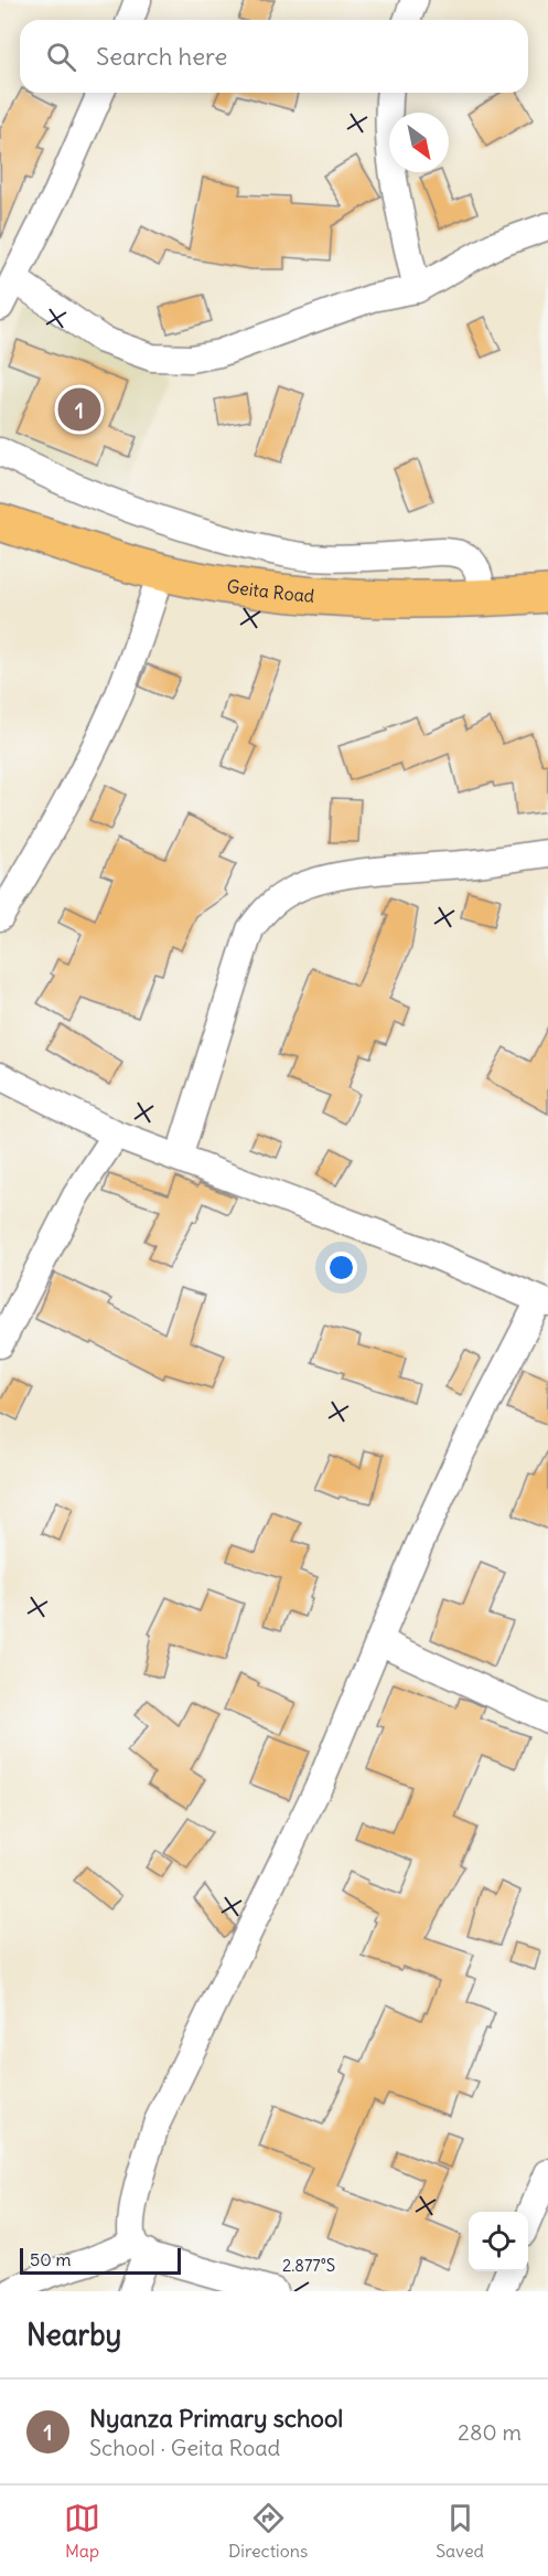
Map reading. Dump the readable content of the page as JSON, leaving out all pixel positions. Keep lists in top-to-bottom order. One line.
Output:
{"streets":{"highway":["Geita Road"]},"scale_bar":"50 m","north":"bottom right","page":{"search":"Search here","pins":"1","scale":"50 m","heading":"Nearby","list":[{"mark":"1","name":"Nyanza Primary school","note":"School · Geita Road","value":"280 m"}],"nav":["Map","Directions","Saved"]},"coordinates":["2.877°S"]}
